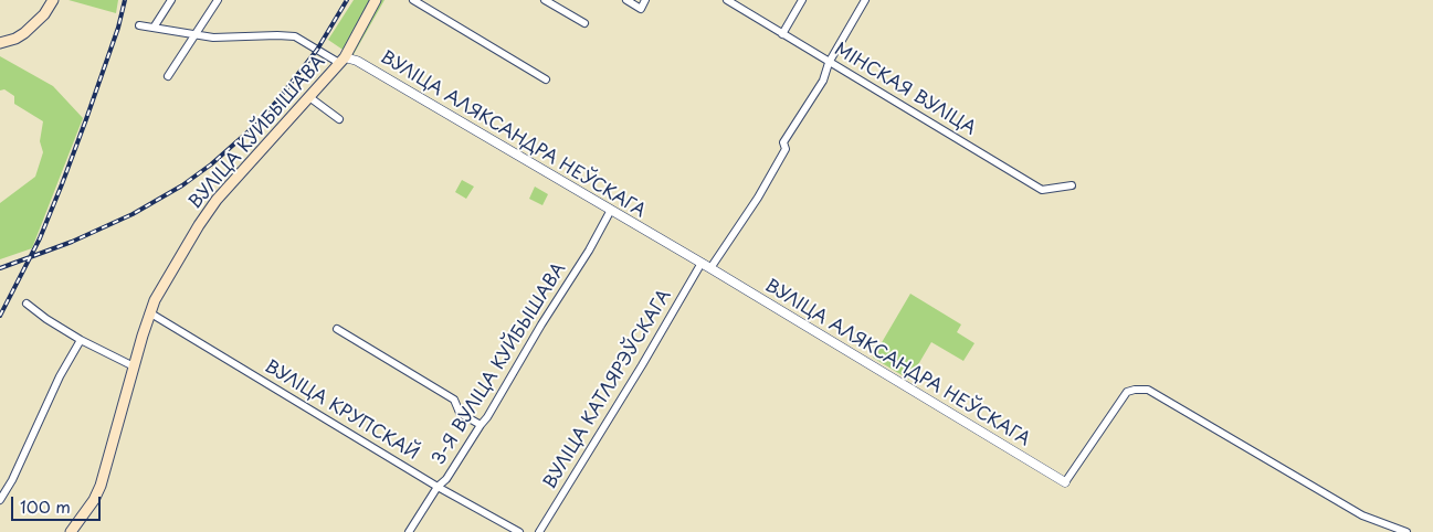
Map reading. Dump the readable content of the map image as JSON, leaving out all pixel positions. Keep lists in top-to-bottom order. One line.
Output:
{"streets":{"main road":["ВУЛІЦА КУЙБЫШАВА"],"street":["МІНСКАЯ ВУЛІЦА","ВУЛІЦА АЛЯКСАНДРА НЕЎСКАГА","3-Я ВУЛІЦА КУЙБЫШАВА","ВУЛІЦА КАТЛЯРЭЎСКАГА","ВУЛІЦА КРУПСКАЙ"]},"crossings":[["ВУЛІЦА КУЙБЫШАВА","ВУЛІЦА АЛЯКСАНДРА НЕЎСКАГА"],["ВУЛІЦА КУЙБЫШАВА","ВУЛІЦА КРУПСКАЙ"],["ВУЛІЦА АЛЯКСАНДРА НЕЎСКАГА","3-Я ВУЛІЦА КУЙБЫШАВА"],["ВУЛІЦА АЛЯКСАНДРА НЕЎСКАГА","ВУЛІЦА КАТЛЯРЭЎСКАГА"],["3-Я ВУЛІЦА КУЙБЫШАВА","ВУЛІЦА КРУПСКАЙ"]],"scale_bar":"100 m"}
